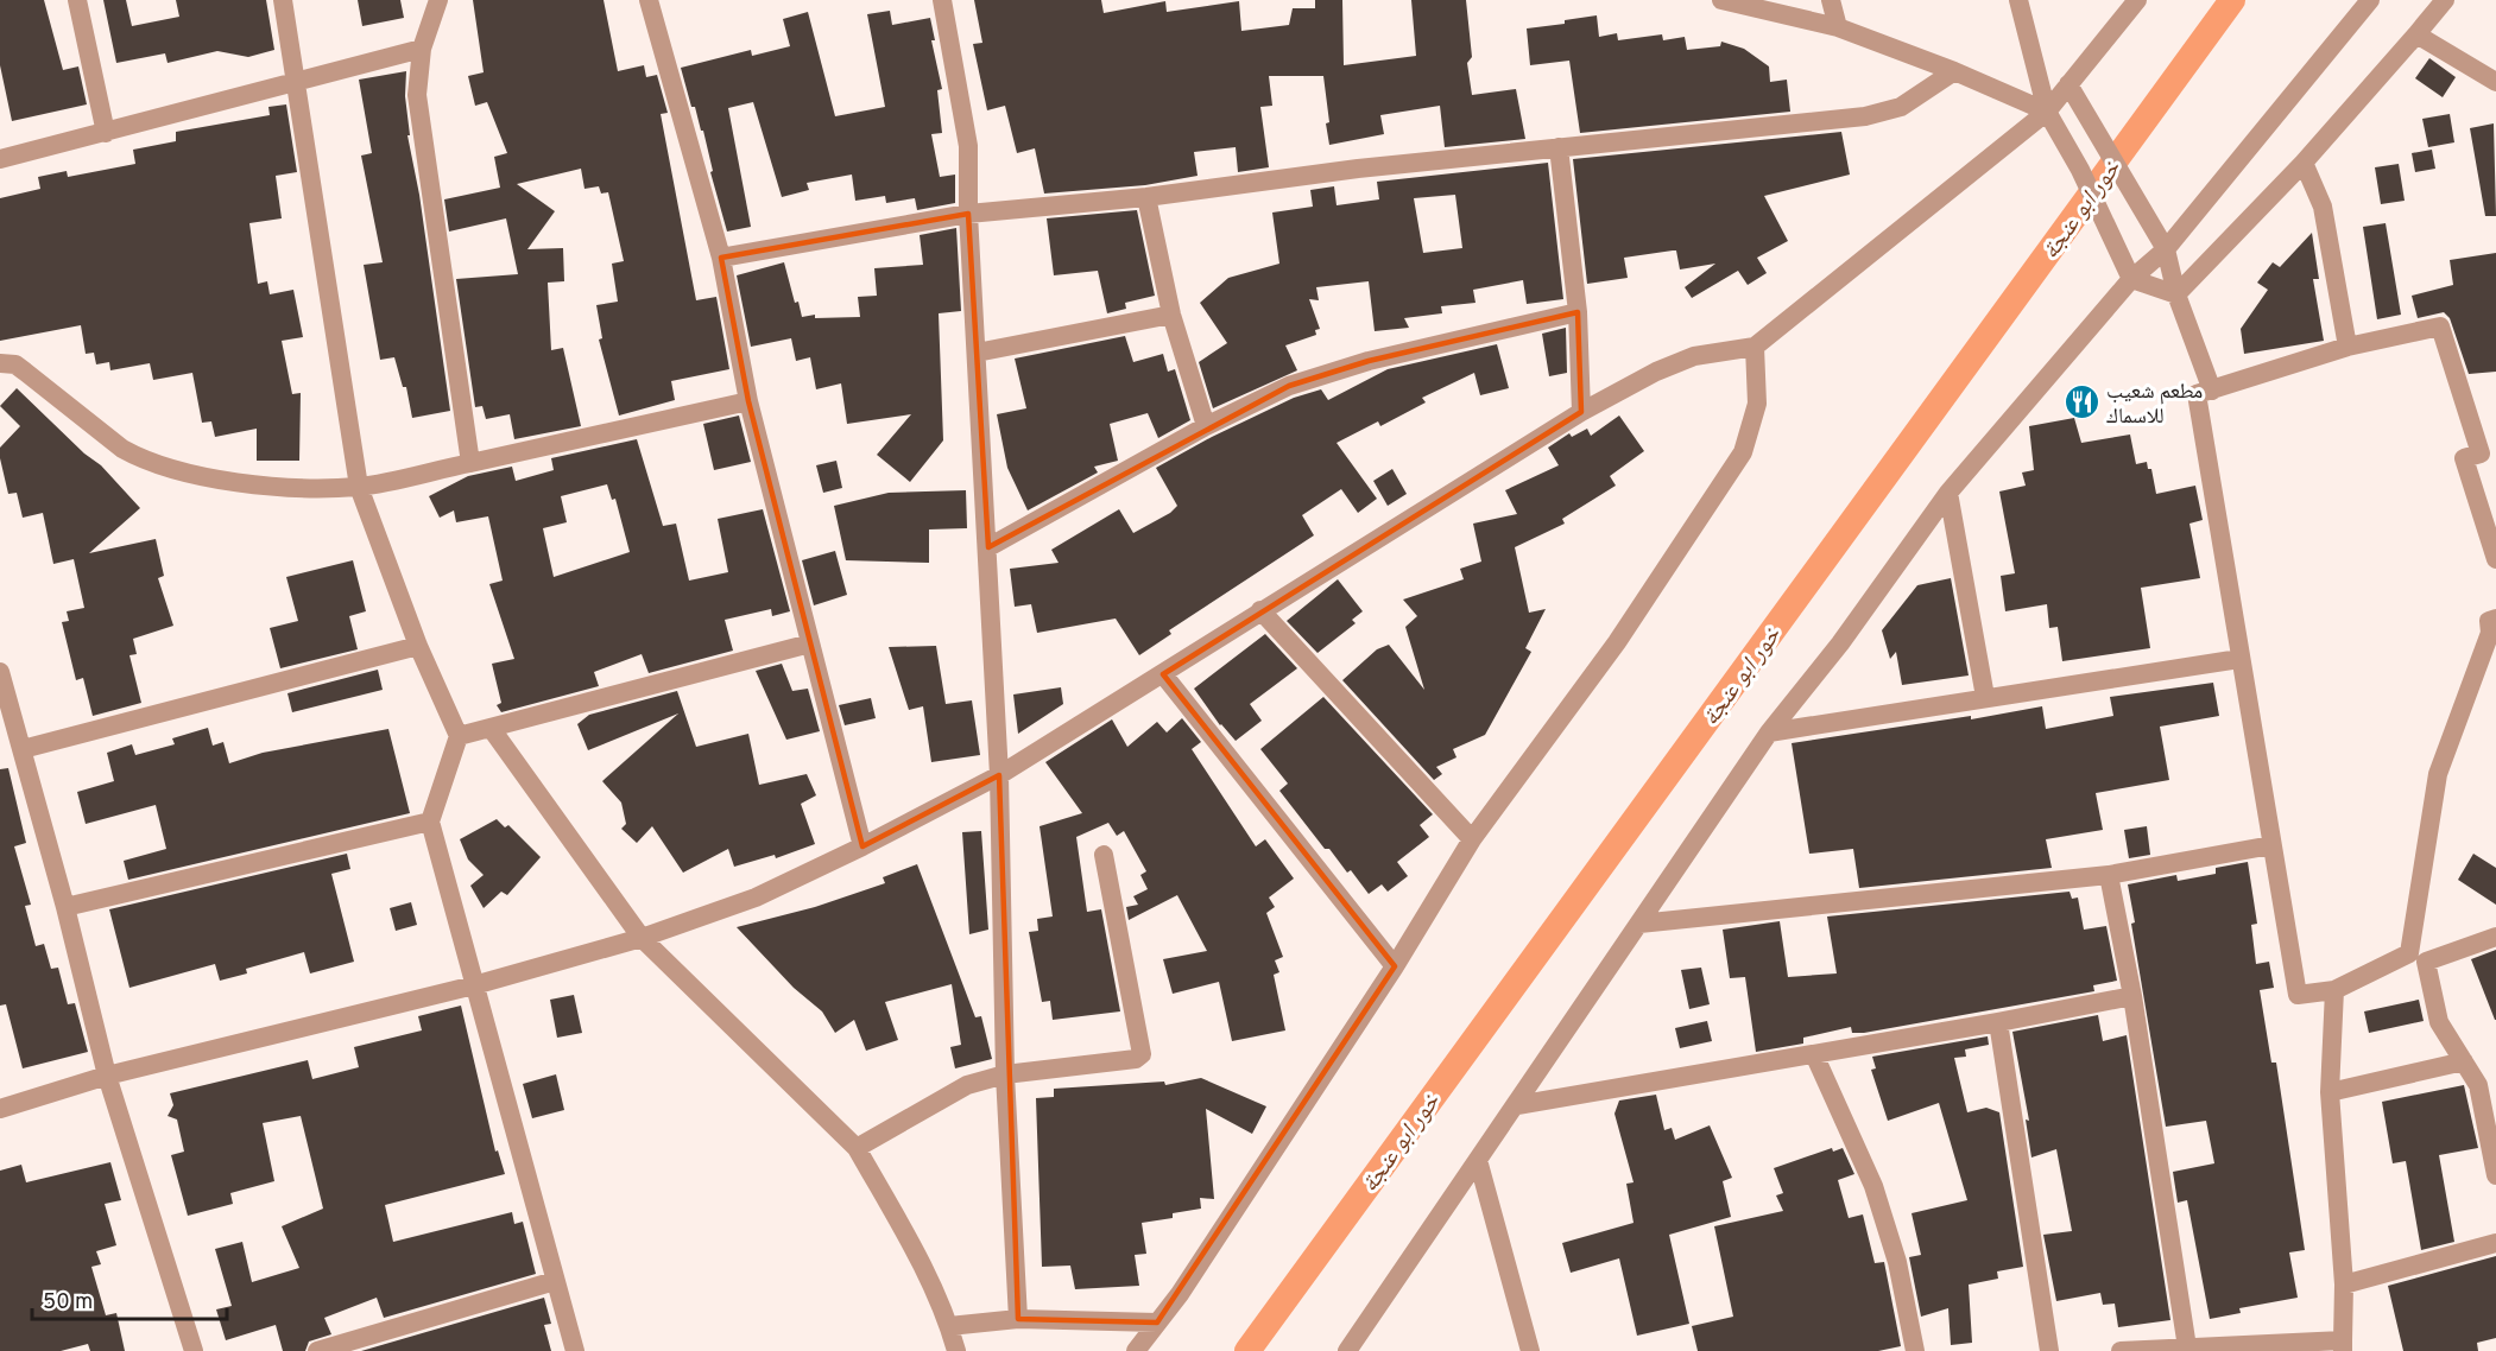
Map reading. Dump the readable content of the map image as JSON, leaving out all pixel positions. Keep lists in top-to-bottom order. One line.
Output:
{"water":["خور ابو عنجة"],"places":{"restaurant":["مطعم شعيب للاسماك"]},"scale_bar":"50 m"}
